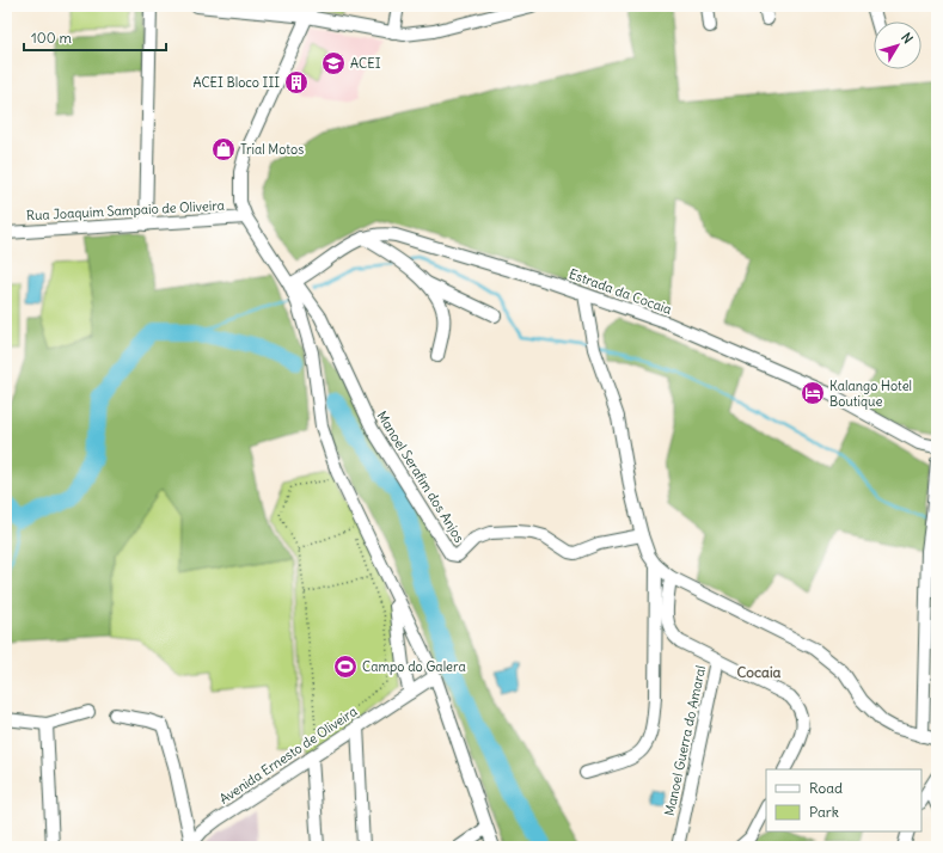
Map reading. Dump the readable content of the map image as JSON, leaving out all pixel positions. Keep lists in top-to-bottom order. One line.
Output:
{"streets":{"street":["Rua Joaquim Sampaio de Oliveira","Estrada da Cocaia","Manoel Serafim dos Anjos","Manoel Guerra do Amaral","Avenida Ernesto de Oliveira"]},"crossings":[["Estrada da Cocaia","Manoel Serafim dos Anjos"]],"districts":["Cocaia"],"places":{"school or university":["ACEI"],"building":["ACEI Bloco III"],"shop":["Trial Motos"],"hotel":["Kalango Hotel Boutique"],"sports":["Campo do Galera"]},"legend":["Road","Park"],"scale_bar":"100 m","north":"top right"}
